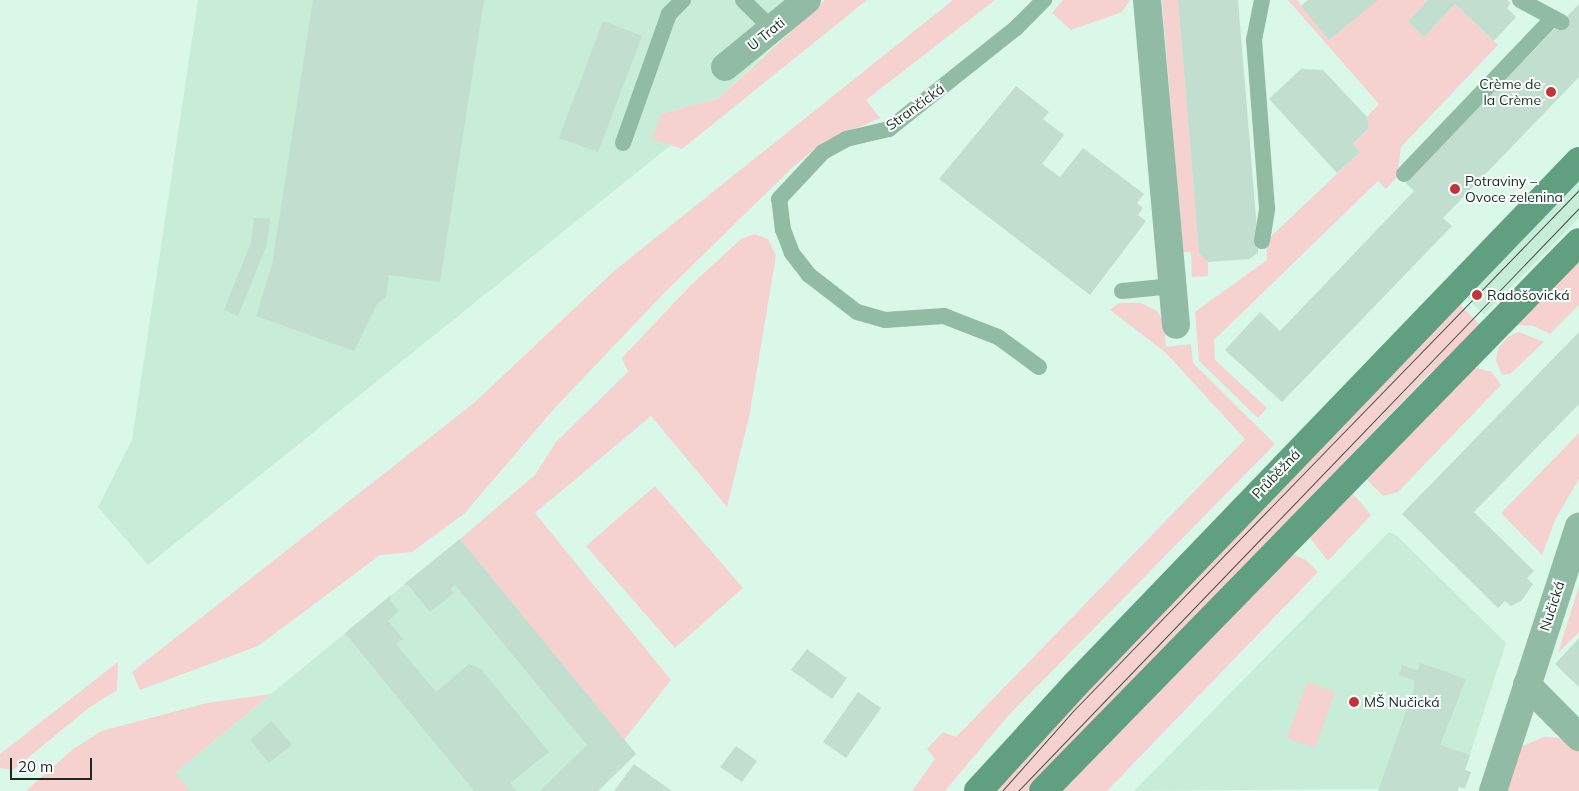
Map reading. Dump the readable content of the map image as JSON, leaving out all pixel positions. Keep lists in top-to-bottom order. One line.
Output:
{"streets":{"main road":["Průběžná"],"street":["U Trati","Nučická"],"lane":["Strančická"]},"places":["Crème de la Crème","Potraviny – Ovoce zelenina","Radošovická","MŠ Nučická"],"scale_bar":"20 m"}
